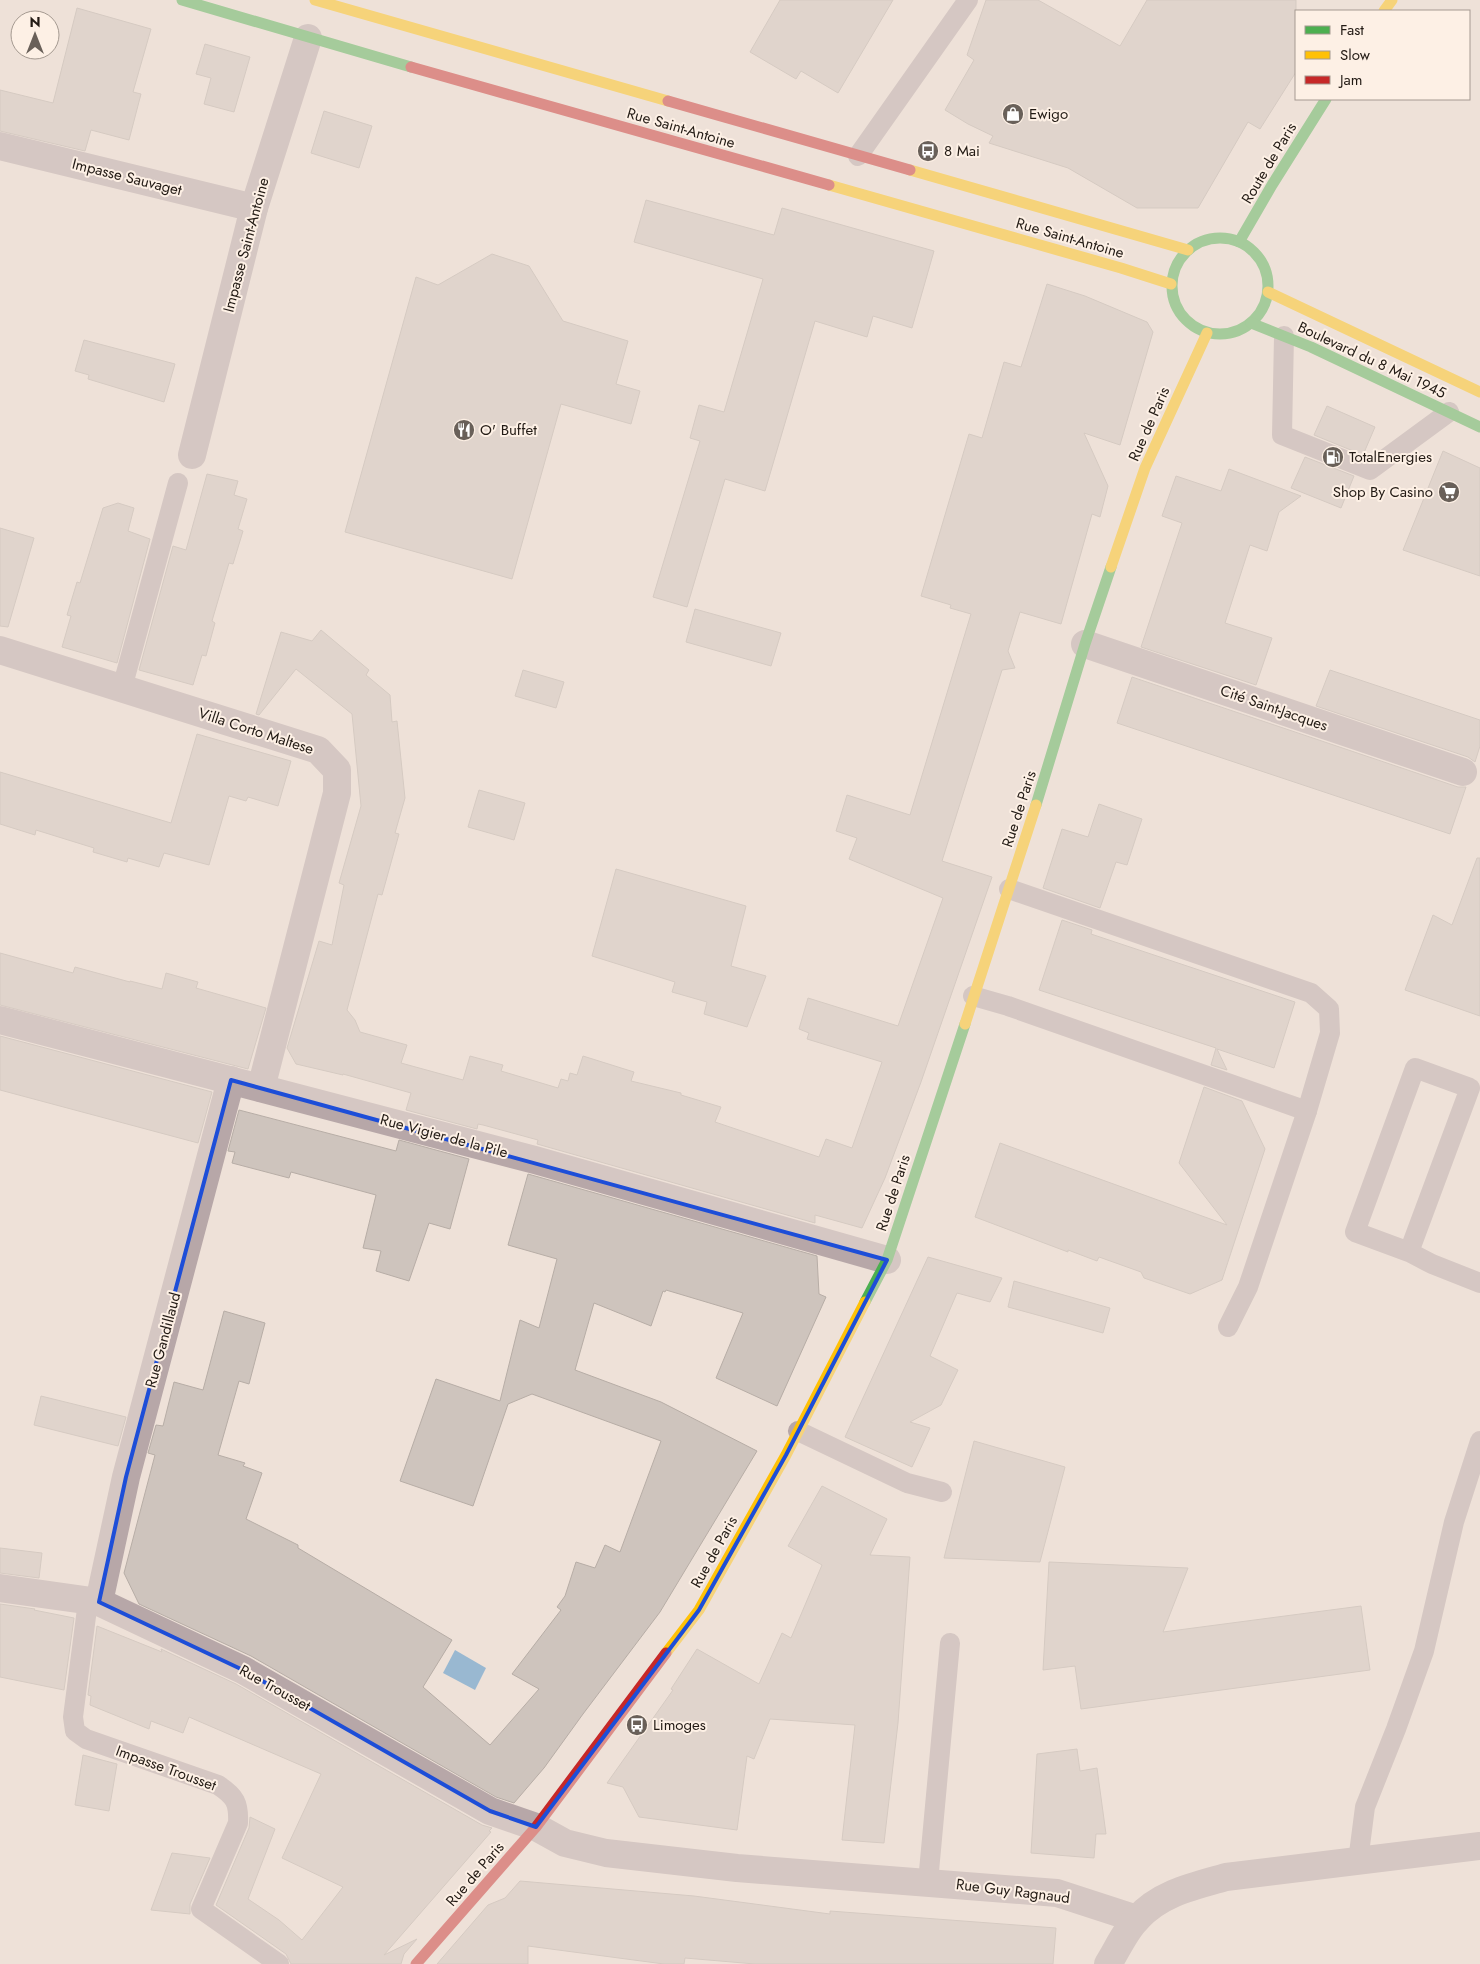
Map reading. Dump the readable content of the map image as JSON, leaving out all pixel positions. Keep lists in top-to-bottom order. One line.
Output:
{"streets":{"main road":["Rue Saint-Antoine","Route de Paris","Boulevard du 8 Mai 1945","Rue de Paris"],"street":["Impasse Sauvaget","Impasse Saint-Antoine","Cité Saint-Jacques","Villa Corto Maltese","Rue Vigier de la Pile","Rue Gandillaud","Rue Trousset","Rue Guy Ragnaud"],"lane":["Impasse Trousset"]},"crossings":[["Rue Saint-Antoine","Route de Paris"],["Rue Saint-Antoine","Impasse Saint-Antoine"],["Rue Saint-Antoine","Boulevard du 8 Mai 1945"],["Rue Saint-Antoine","Rue de Paris"],["Route de Paris","Boulevard du 8 Mai 1945"],["Route de Paris","Rue de Paris"],["Impasse Sauvaget","Impasse Saint-Antoine"],["Boulevard du 8 Mai 1945","Rue de Paris"],["Rue de Paris","Cité Saint-Jacques"],["Rue de Paris","Rue Vigier de la Pile"],["Rue de Paris","Rue Trousset"],["Rue de Paris","Rue Guy Ragnaud"],["Villa Corto Maltese","Rue Vigier de la Pile"],["Rue Vigier de la Pile","Rue Gandillaud"],["Rue Gandillaud","Rue Trousset"],["Rue Gandillaud","Impasse Trousset"],["Rue Trousset","Impasse Trousset"],["Rue Trousset","Rue Guy Ragnaud"]],"places":{"shop":["Ewigo"],"bus stop":["8 Mai","Limoges"],"restaurant":["O' Buffet"],"fuel station":["TotalEnergies"],"supermarket":["Shop By Casino"]},"legend":["Fast","Slow","Jam"],"north":"top"}
